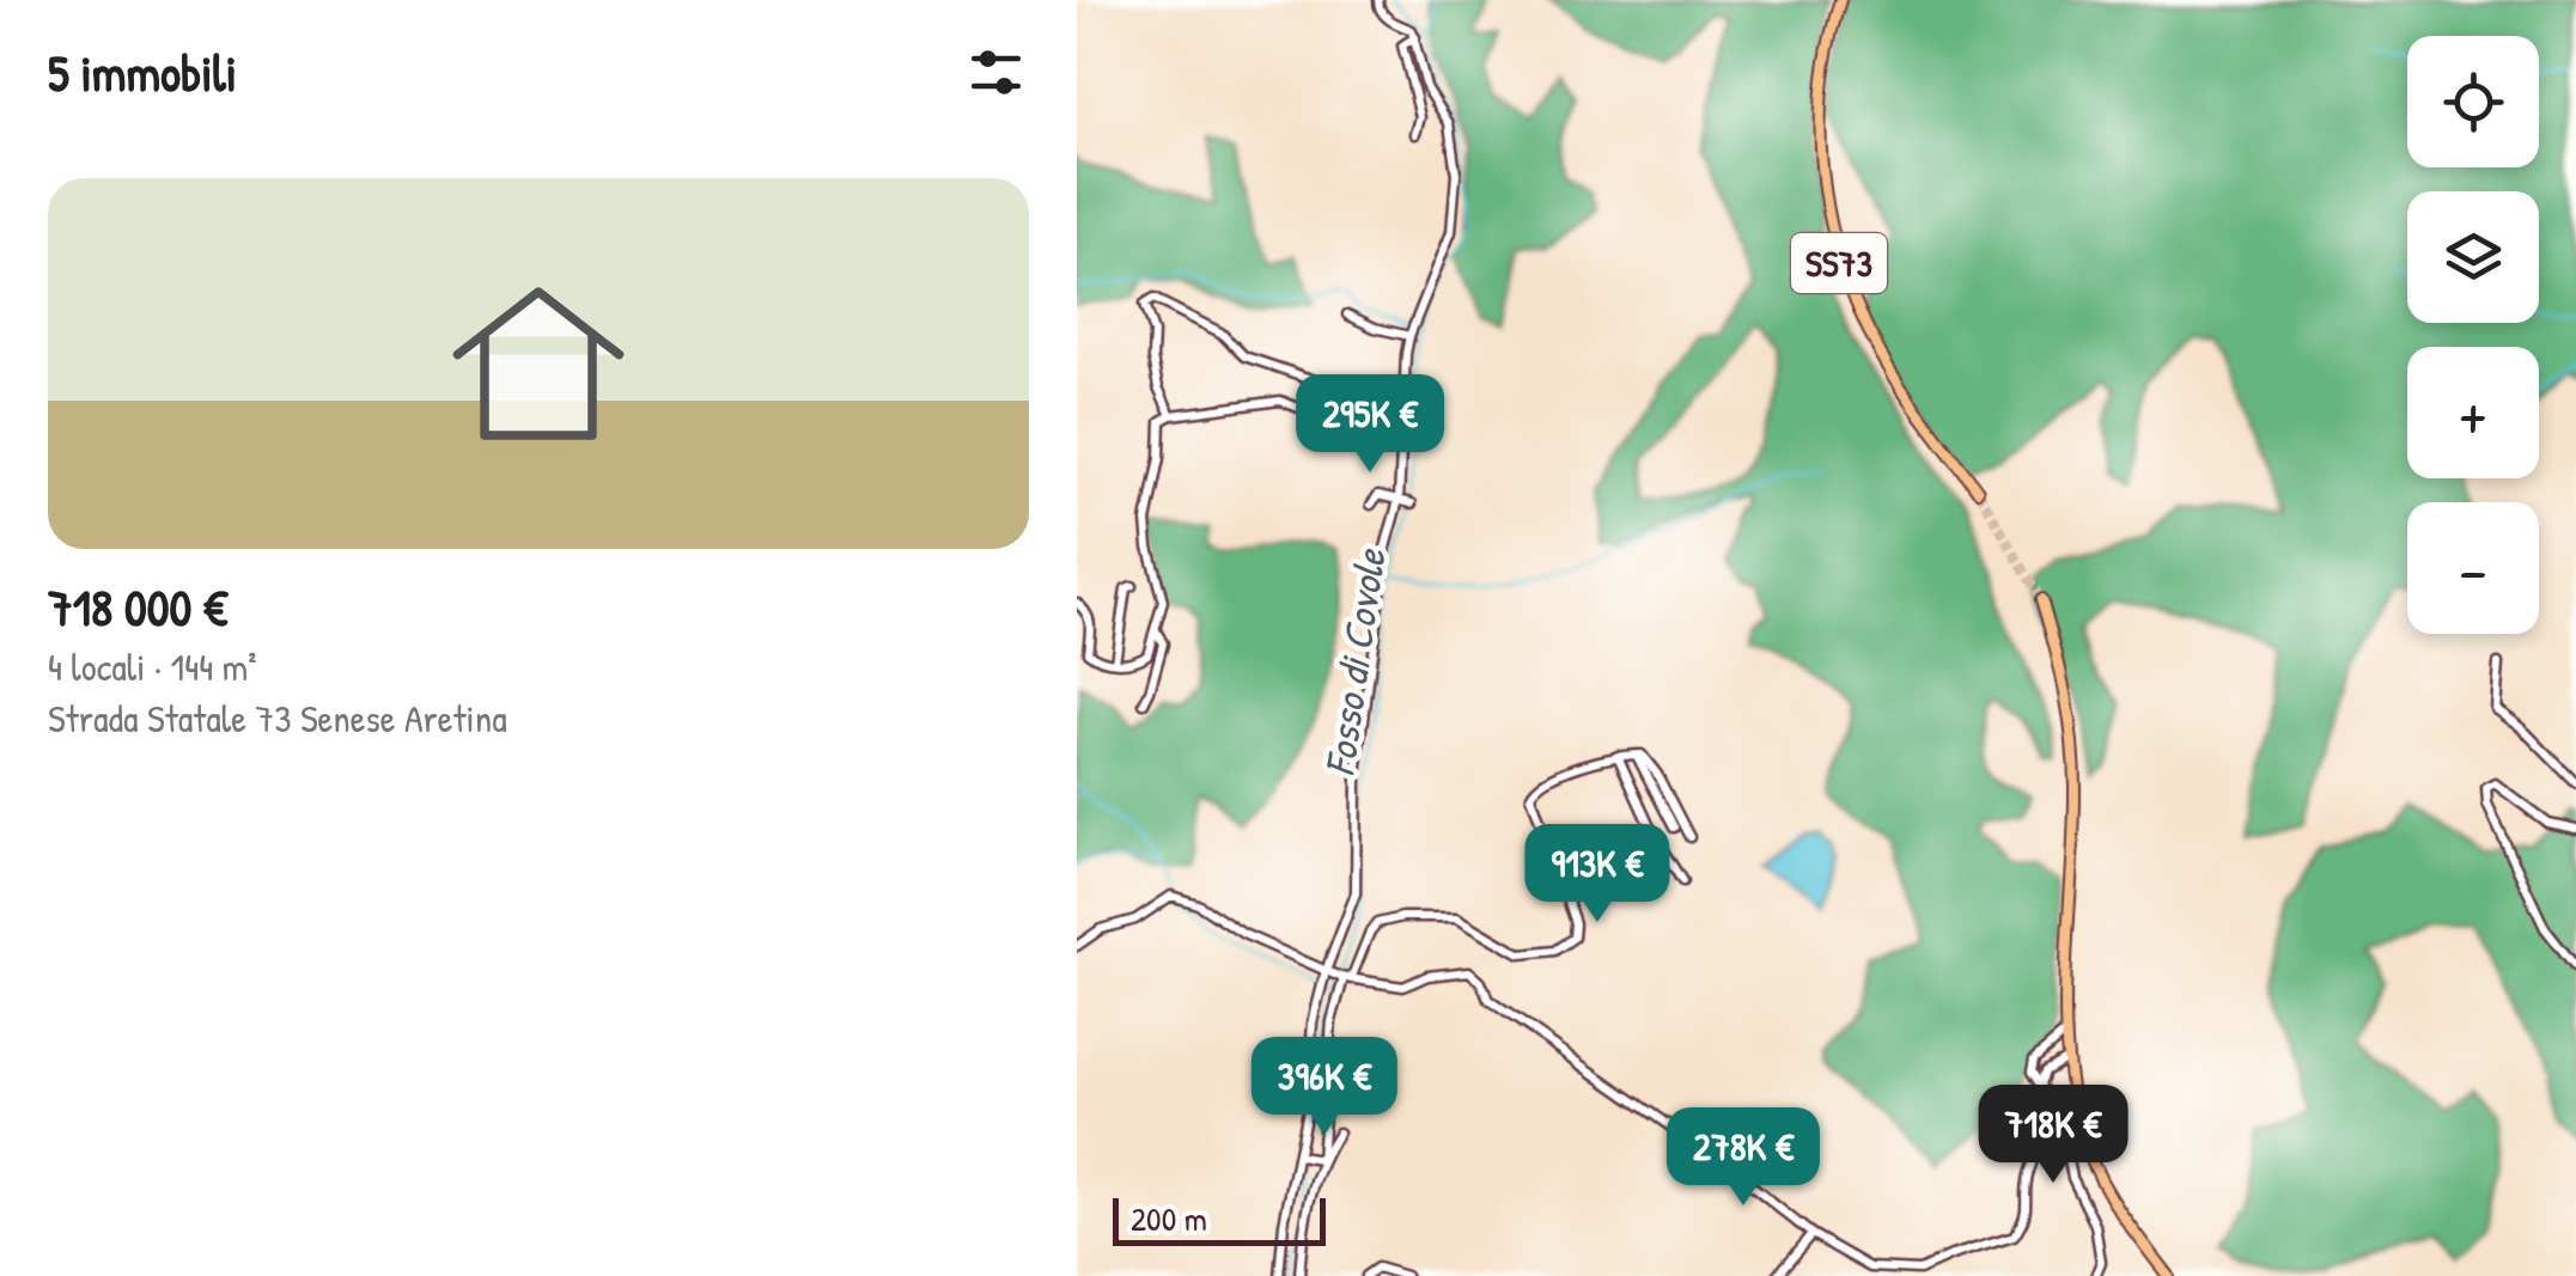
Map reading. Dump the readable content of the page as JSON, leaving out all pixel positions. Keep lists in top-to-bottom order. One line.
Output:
{"streets":{"main road":["SS73"]},"water":["Fosso di Covole"],"scale_bar":"200 m","page":{"heading":"5 immobili","map_buttons":["+","−"],"list":[{"name":"718 000 €","note":"4 locali · 144 m² · Strada Statale 73 Senese Aretina"}],"price":["295K €","913K €","396K €","718K €","278K €"],"scale":"200 m"}}
